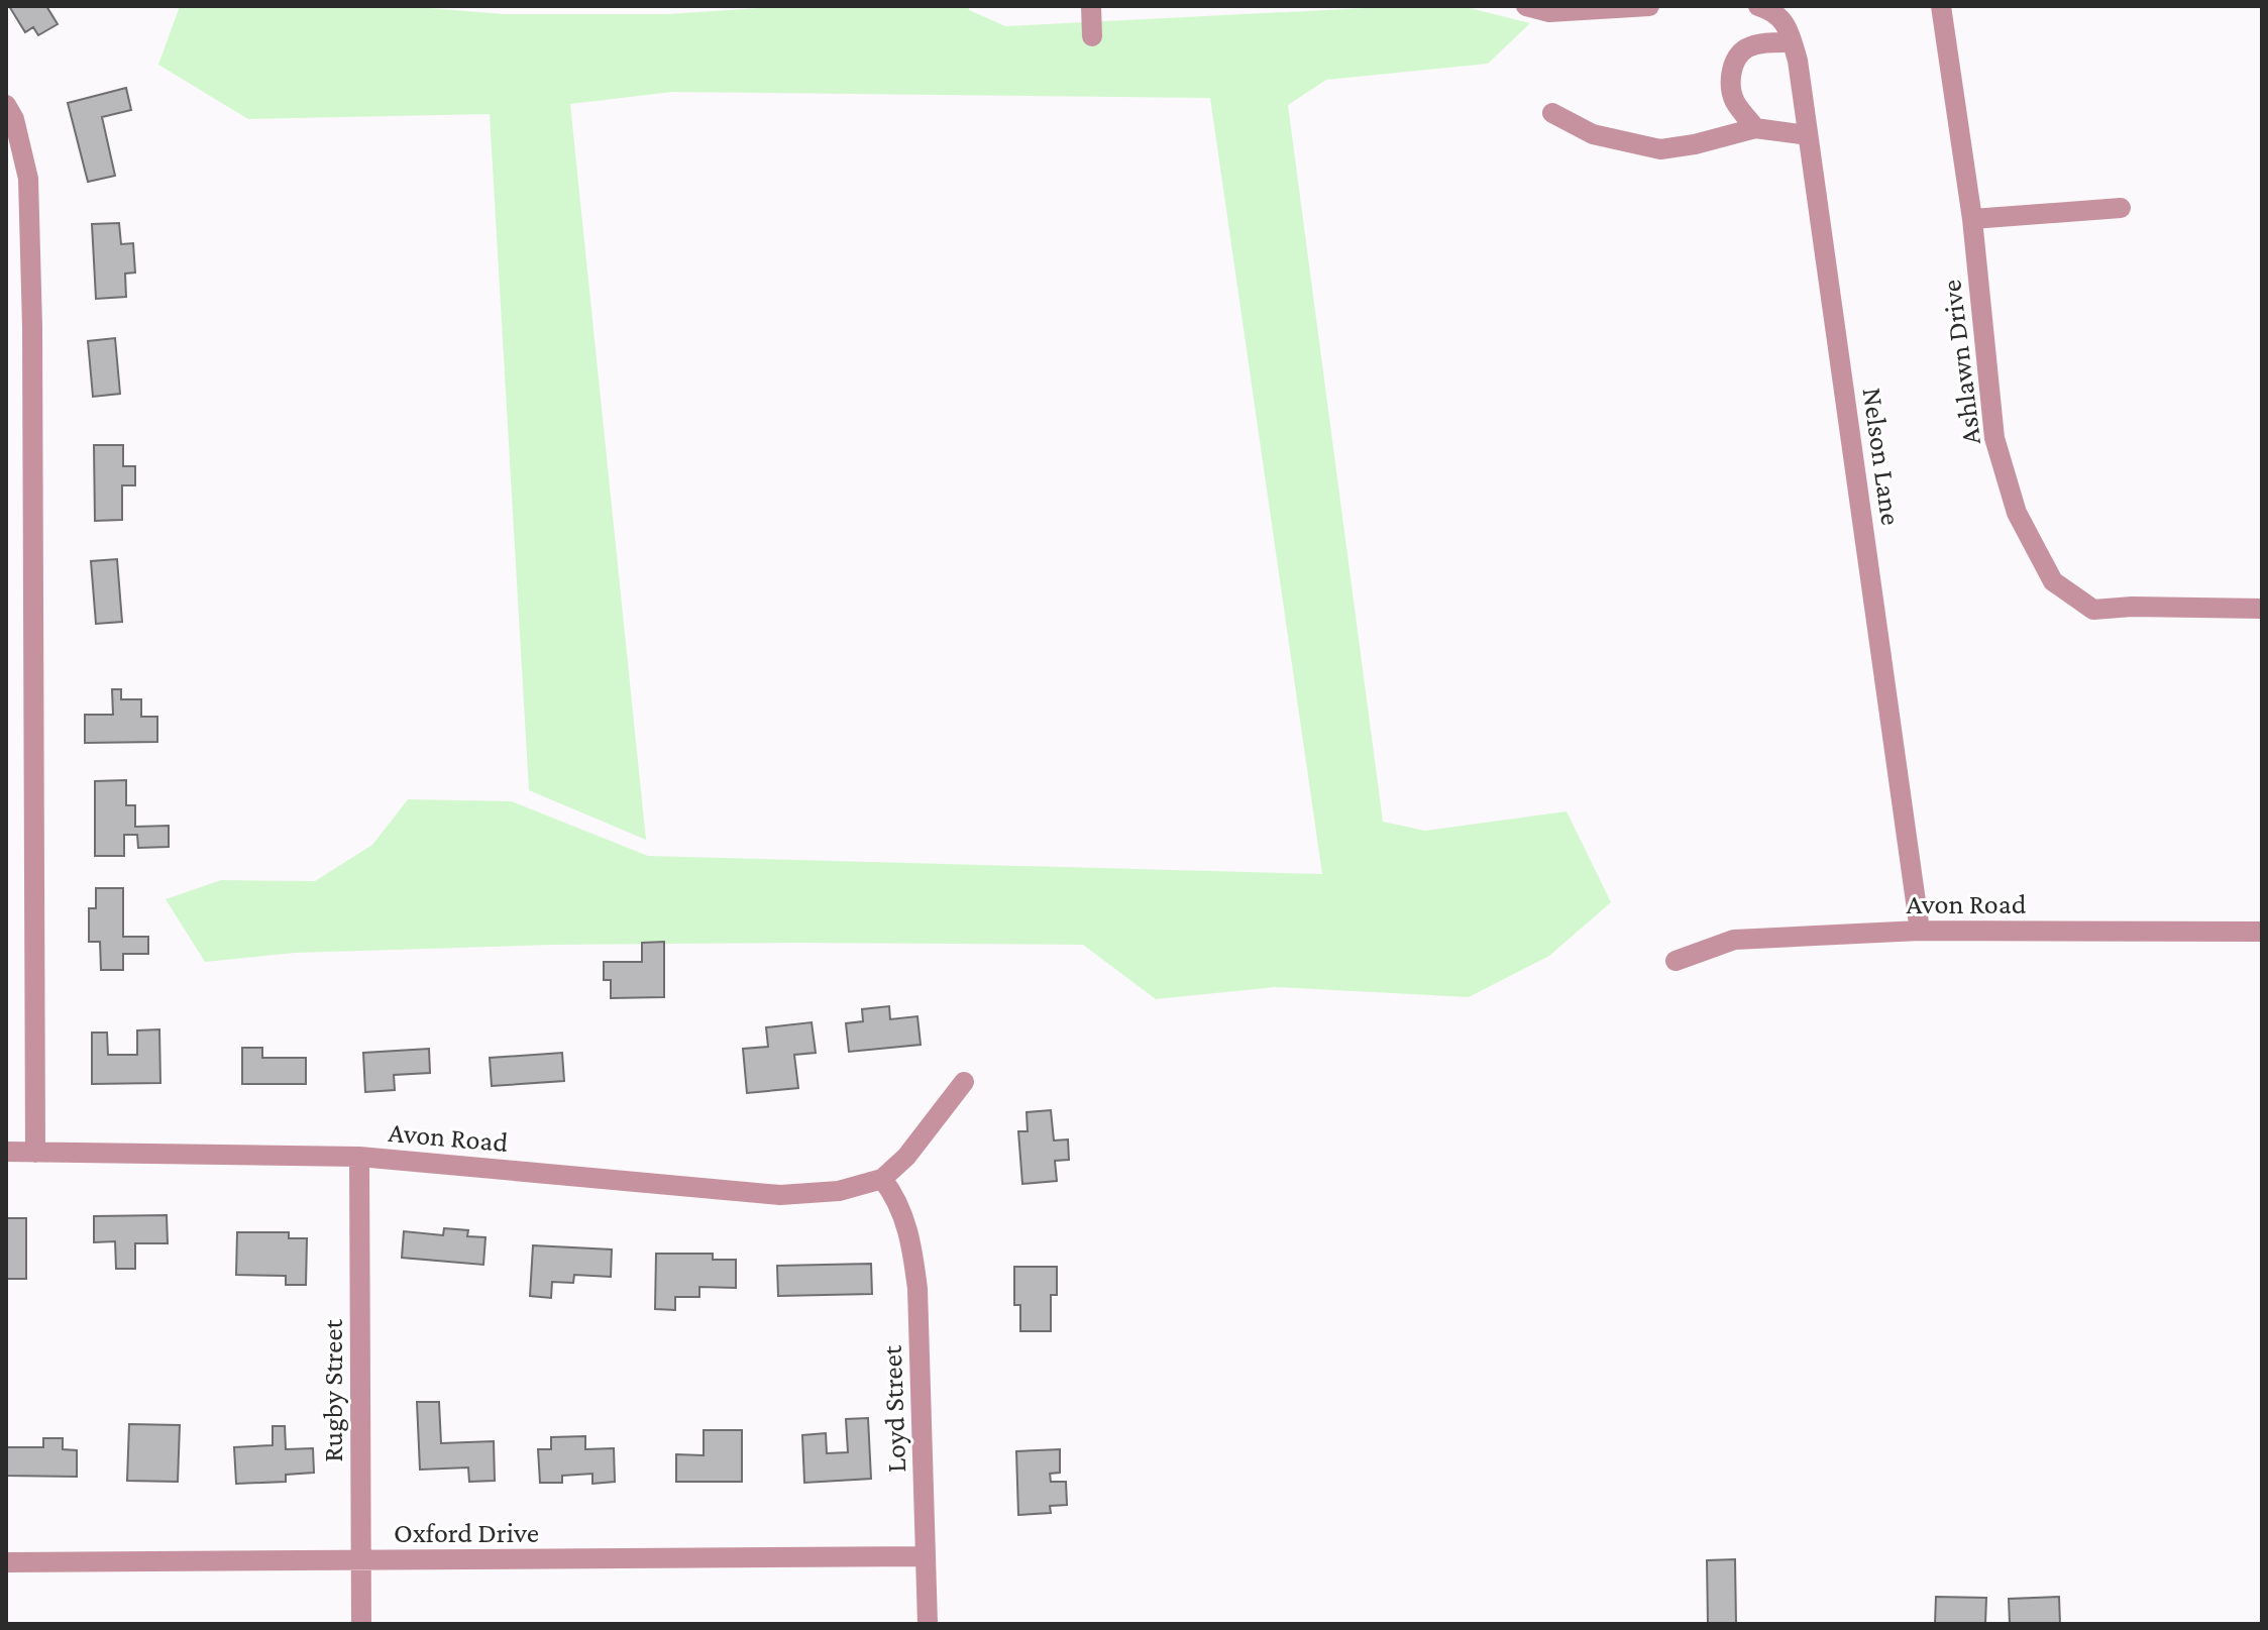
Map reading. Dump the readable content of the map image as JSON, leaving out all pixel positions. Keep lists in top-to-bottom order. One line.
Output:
{"streets":{"street":["Ashlawn Drive","Nelson Lane","Avon Road","Rugby Street","Loyd Street","Oxford Drive"]},"crossings":[["Nelson Lane","Avon Road"],["Avon Road","Rugby Street"],["Avon Road","Loyd Street"],["Rugby Street","Oxford Drive"],["Loyd Street","Oxford Drive"]]}
